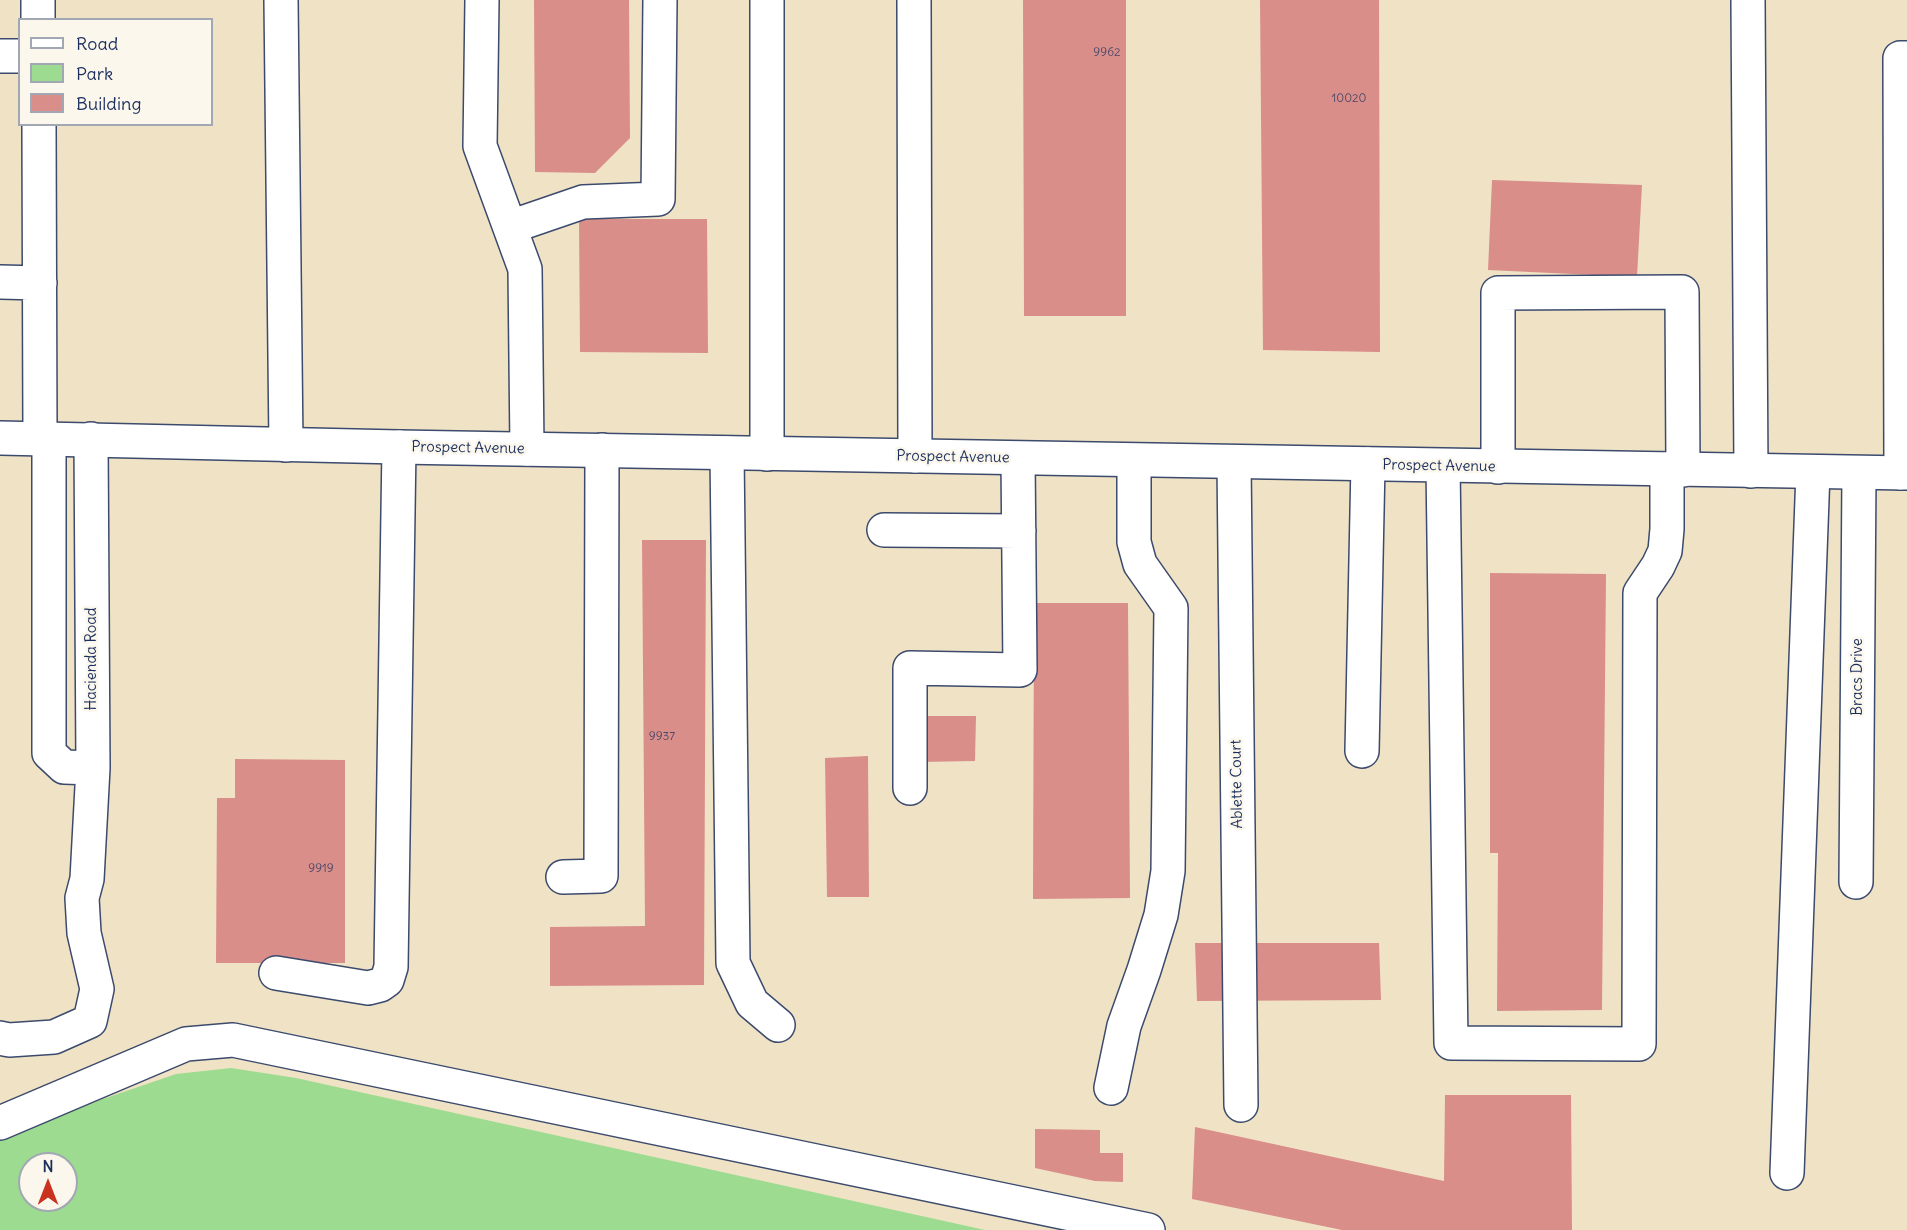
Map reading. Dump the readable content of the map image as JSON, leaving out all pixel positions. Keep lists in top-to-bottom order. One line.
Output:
{"streets":{"main road":["Prospect Avenue","Hacienda Road","Bracs Drive","Ablette Court"]},"crossings":[["Prospect Avenue","Hacienda Road"],["Prospect Avenue","Bracs Drive"],["Prospect Avenue","Ablette Court"]],"house_numbers":["9962","10020","9937","9919"],"legend":["Road","Park","Building"],"north":"top"}
